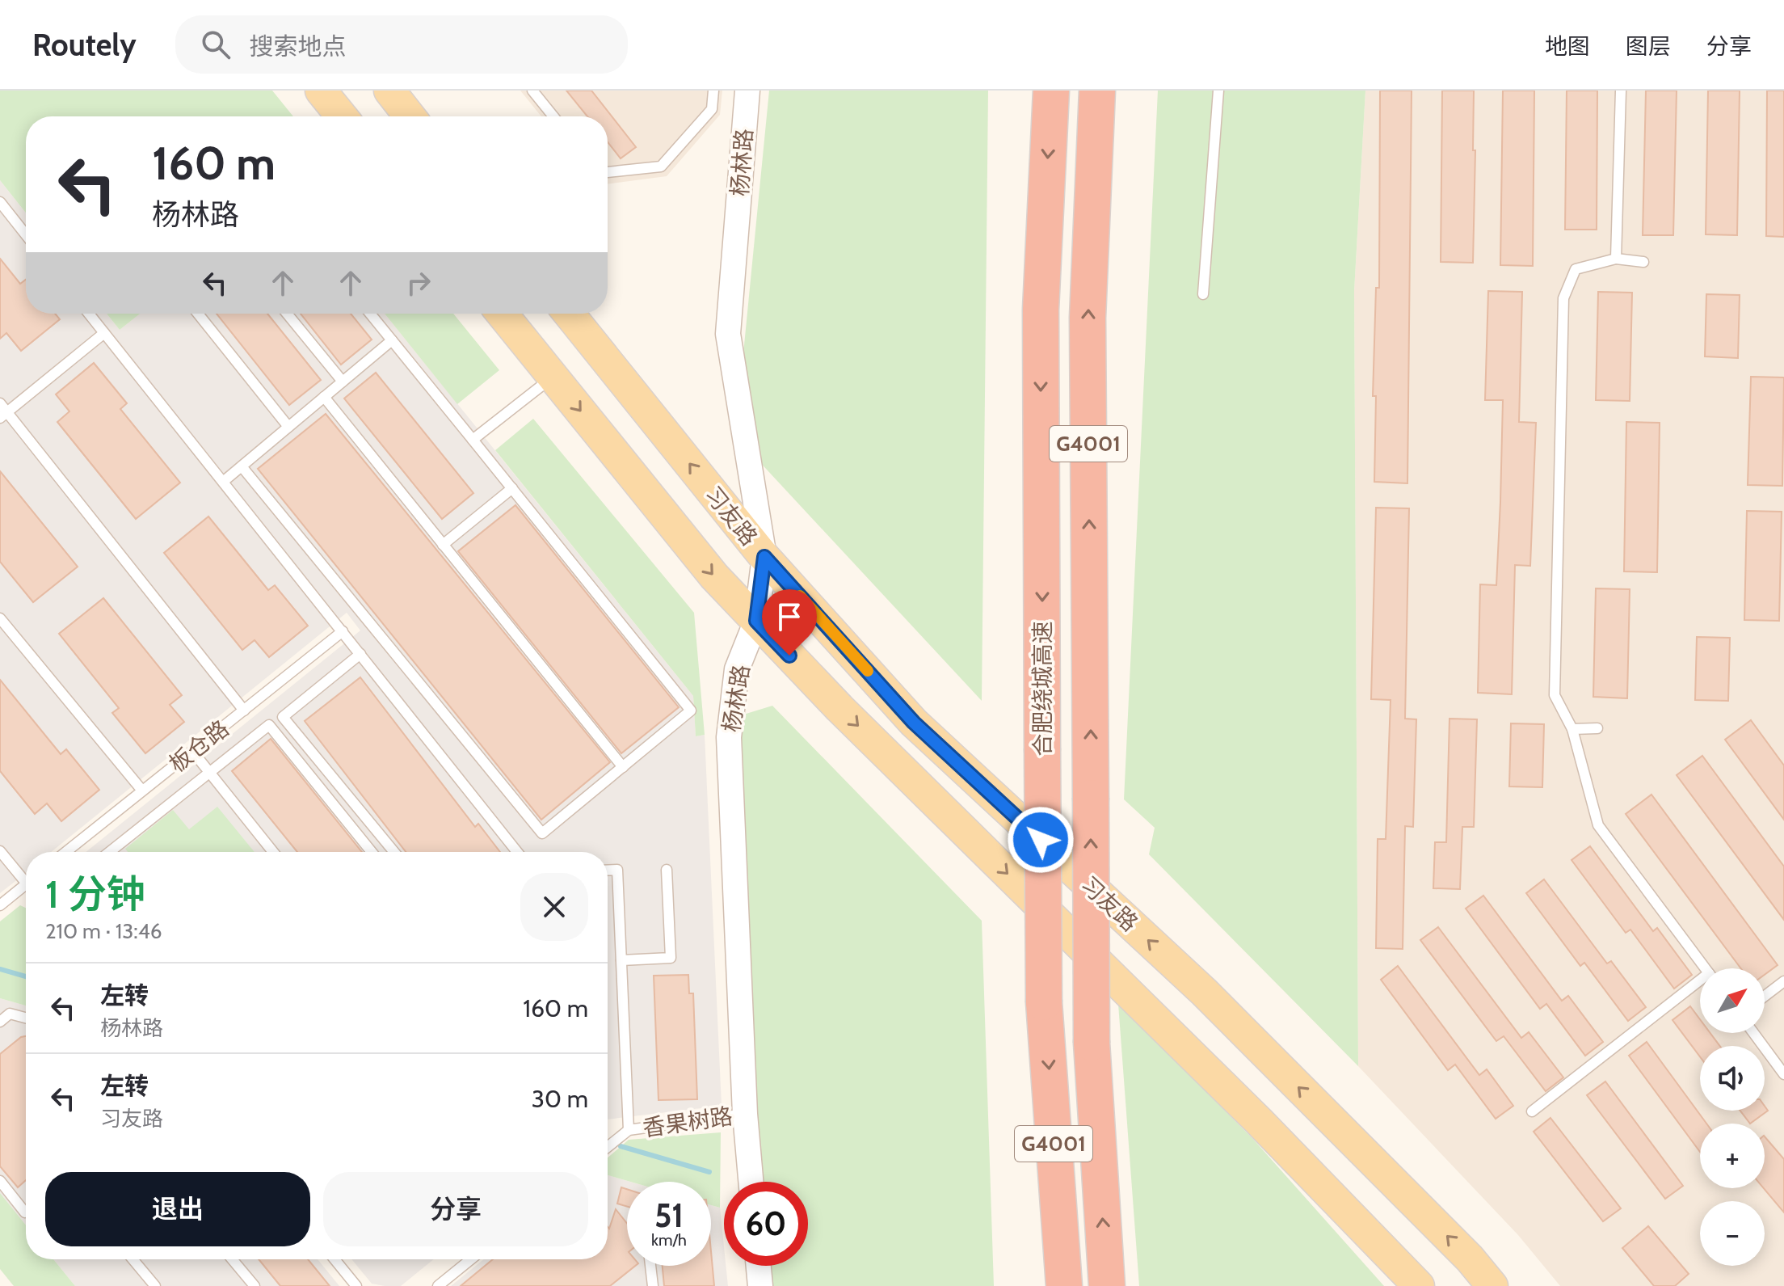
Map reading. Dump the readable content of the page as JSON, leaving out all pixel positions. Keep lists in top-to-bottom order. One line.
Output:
{"streets":{"highway":["G4001","合肥绕城高速"],"main road":["习友路"],"street":["杨林路"],"lane":["板仓路","香果树路"]},"crossings":[["杨林路","习友路"],["杨林路","香果树路"]],"north":"top right","page":{"header":"Routely","search":"搜索地点","nav":["地图","图层","分享"],"turn":["160 m","杨林路"],"heading":["1 分钟","210 m · 13:46"],"list":[{"name":"左转","note":"杨林路","value":"160 m"},{"name":"左转","note":"习友路","value":"30 m"}],"map_buttons":["+","−"],"buttons":["退出","分享"],"speed":"51 km/h","limit":"60"}}
